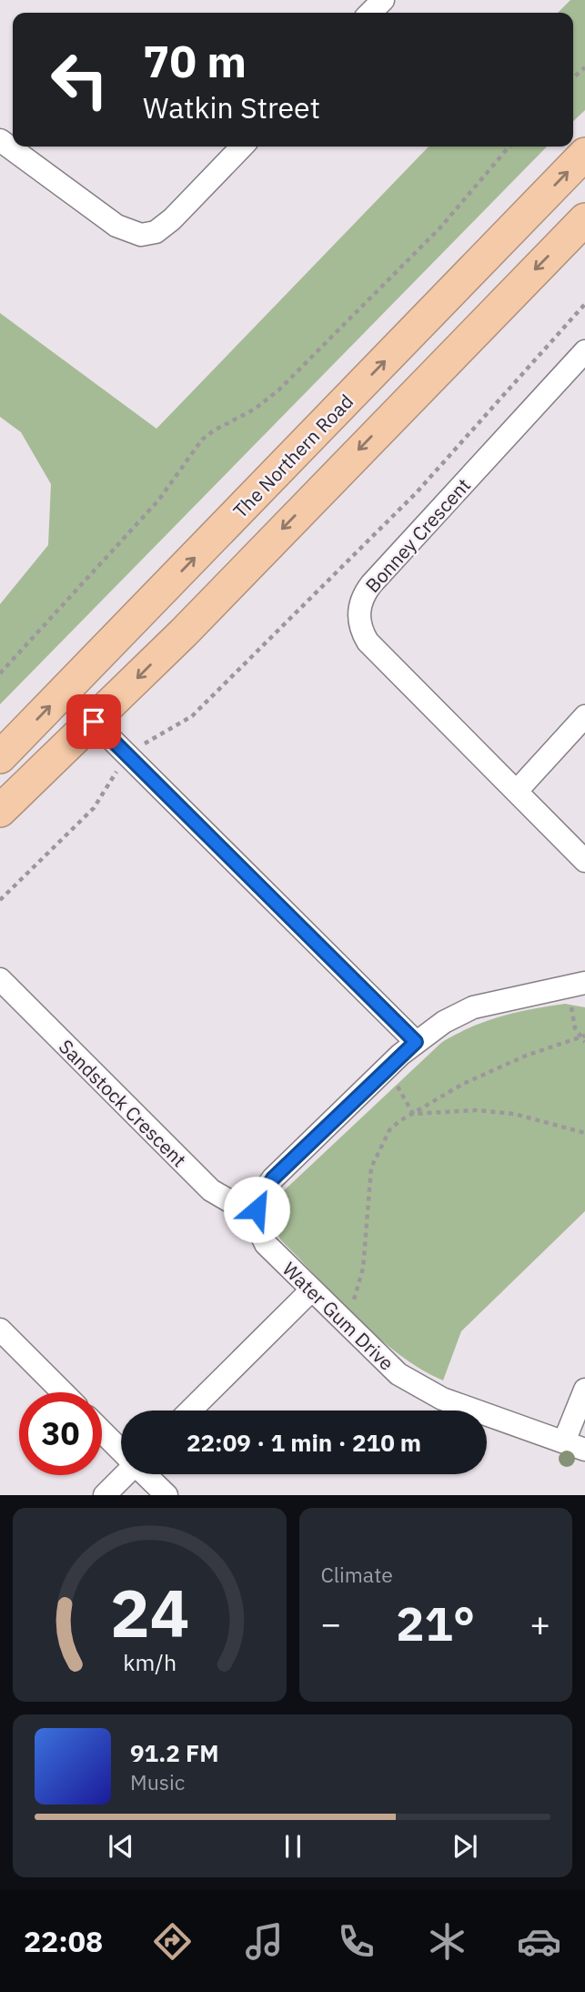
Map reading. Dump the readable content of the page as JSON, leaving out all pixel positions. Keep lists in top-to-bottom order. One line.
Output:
{"streets":{"highway":["The Northern Road"],"street":["Bonney Crescent","Sandstock Crescent","Water Gum Drive"]},"crossings":[["Sandstock Crescent","Water Gum Drive"]],"page":{"turn":["70 m","Watkin Street"],"limit":"30","trip":"22:09 · 1 min · 210 m","tile":"Climate","heat":["−","21°","+"],"song":["91.2 FM","Music"],"tabs":"22:08","gauge":["24","km/h"]}}
